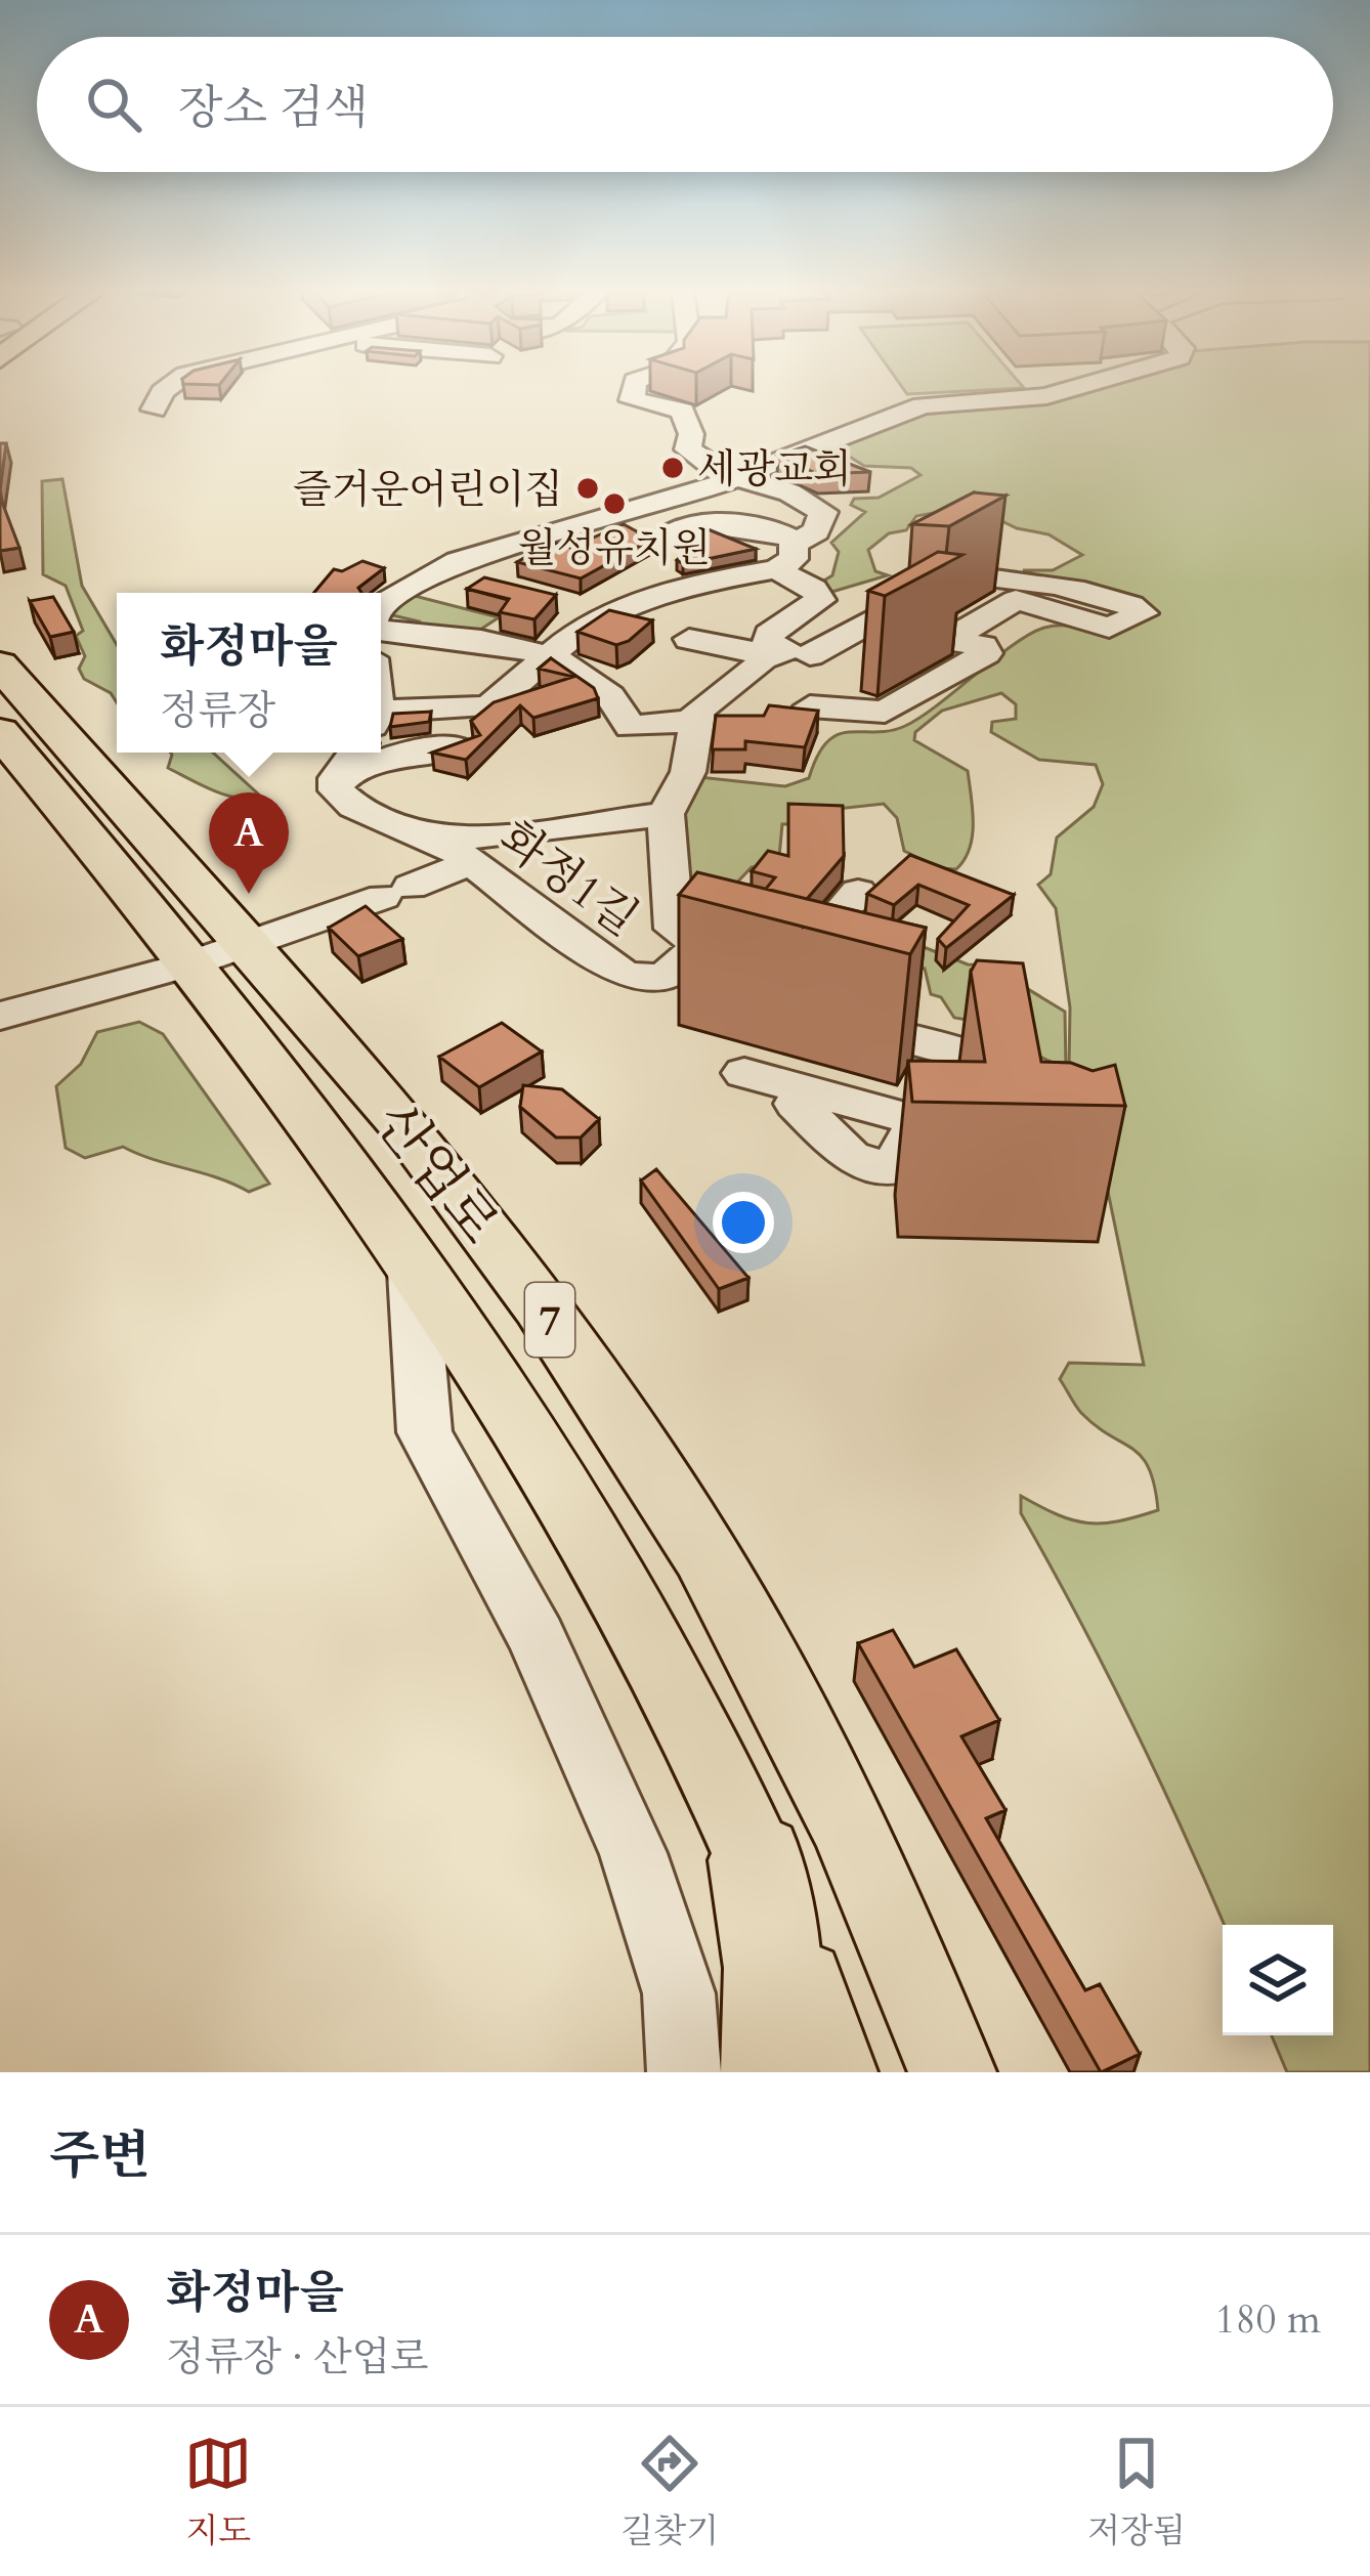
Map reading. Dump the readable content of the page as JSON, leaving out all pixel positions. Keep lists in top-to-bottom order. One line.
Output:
{"streets":{"highway":["7"],"main road":["산업로"],"street":["화정1길"]},"crossings":[["산업로","7"]],"places":["세광교회","즐거운어린이집","월성유치원"],"page":{"search":"장소 검색","popup":["화정마을","정류장"],"pins":"A","heading":"주변","list":[{"mark":"A","name":"화정마을","note":"정류장 · 산업로","value":"180 m"}],"nav":["지도","길찾기","저장됨"]}}
